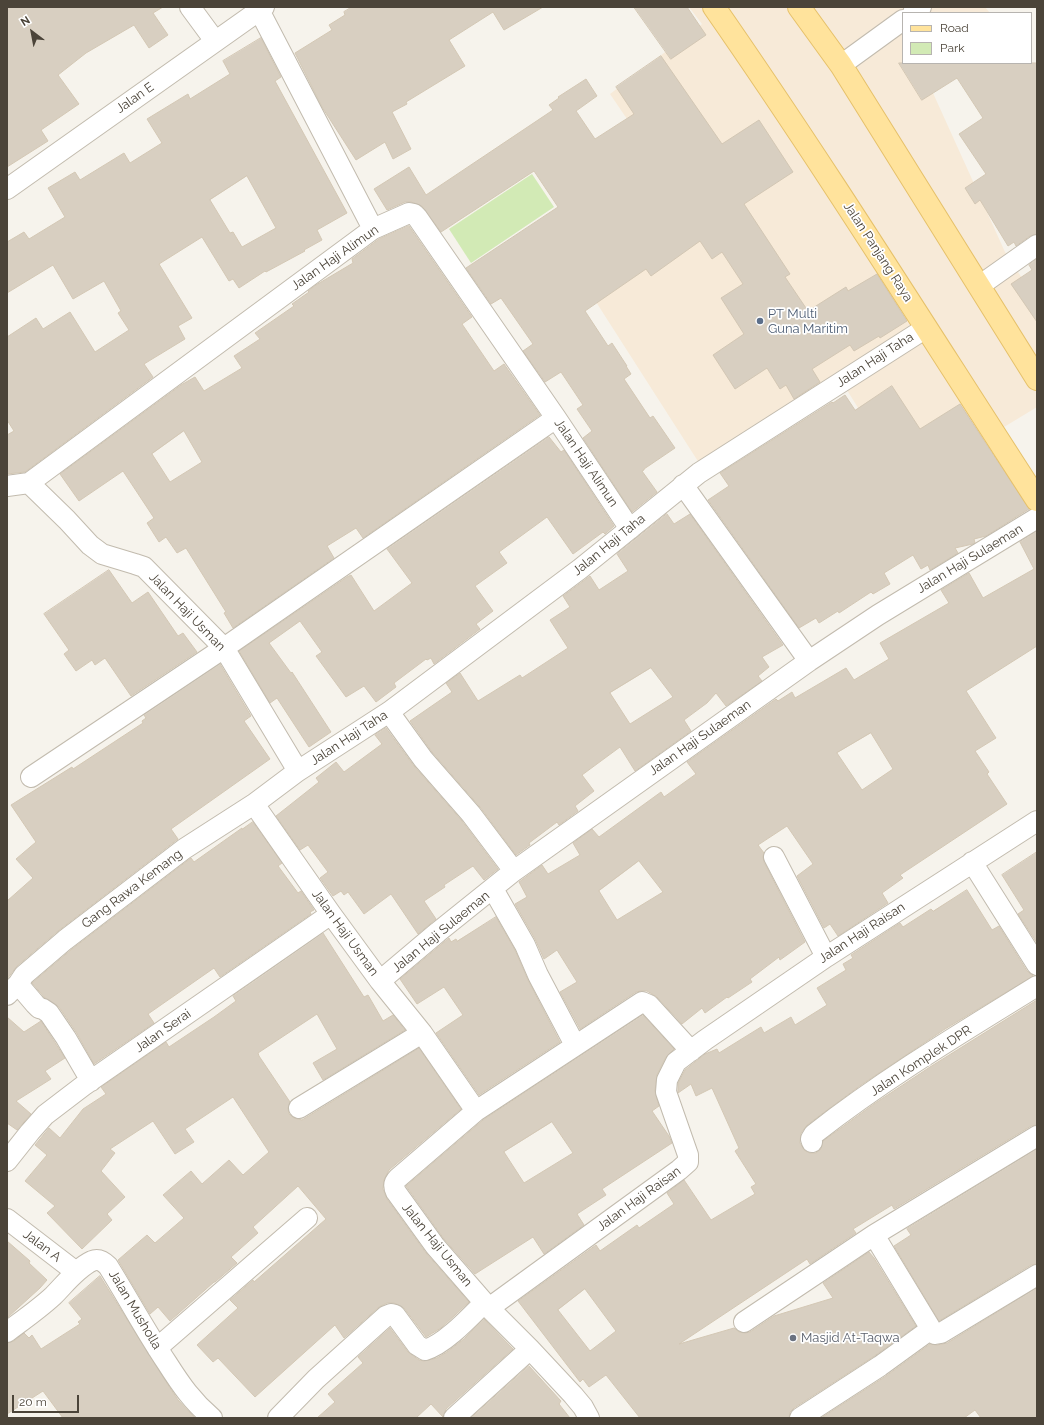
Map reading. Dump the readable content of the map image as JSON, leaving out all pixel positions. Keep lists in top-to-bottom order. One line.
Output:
{"streets":{"main road":["Jalan Panjang Raya"],"street":["Jalan E","Jalan Haji Alimun","Jalan Haji Taha","Jalan Haji Sulaeman","Jalan Haji Usman","Gang Rawa Kemang","Jalan Haji Raisan","Jalan Serai","Jalan Komplek DPR","Jalan A","Jalan Musholla"]},"crossings":[["Jalan Panjang Raya","Jalan Haji Taha"],["Jalan Haji Alimun","Jalan Haji Taha"],["Jalan Haji Alimun","Jalan Haji Usman"],["Jalan Haji Taha","Jalan Haji Usman"],["Jalan Haji Sulaeman","Jalan Haji Usman"],["Jalan Haji Usman","Gang Rawa Kemang"],["Jalan Haji Usman","Jalan Haji Raisan"],["Jalan Haji Usman","Jalan Serai"],["Jalan A","Jalan Musholla"]],"places":["PT Multi Guna Maritim","Masjid At-Taqwa"],"legend":["Road","Park"],"scale_bar":"20 m","north":"top left"}
